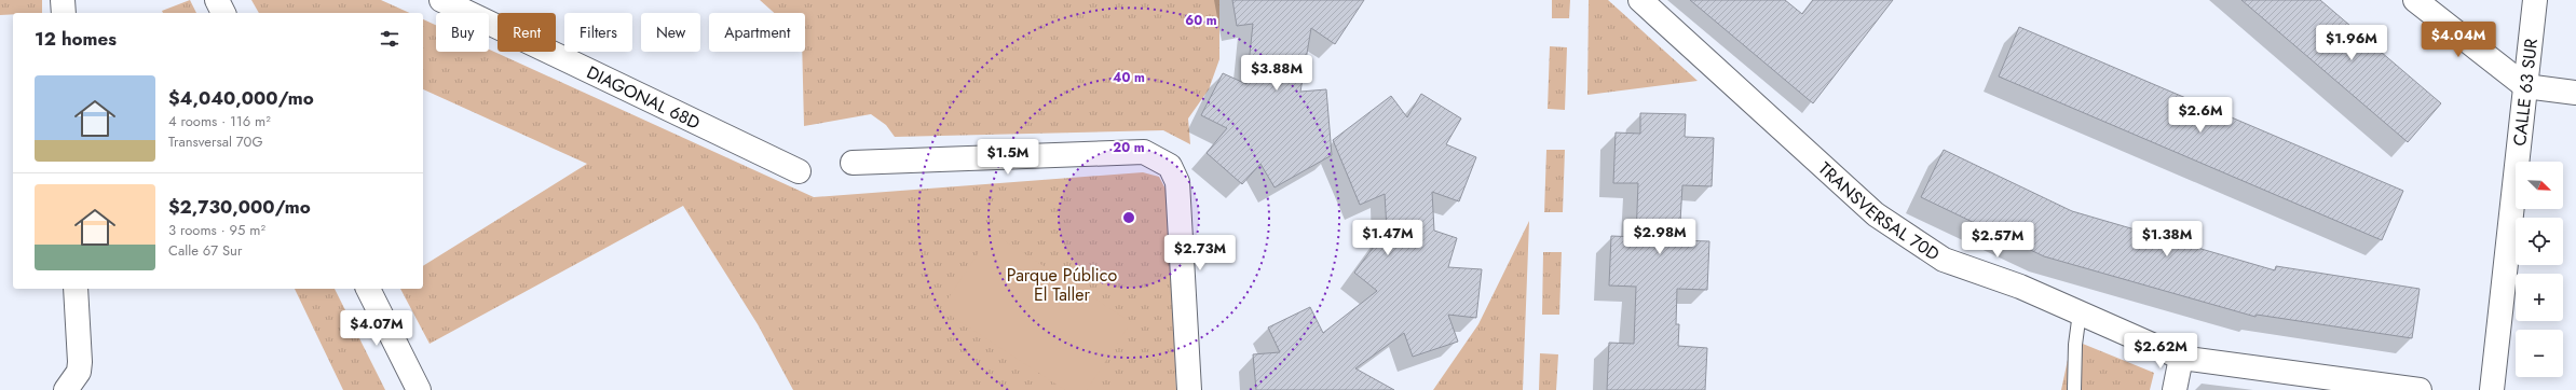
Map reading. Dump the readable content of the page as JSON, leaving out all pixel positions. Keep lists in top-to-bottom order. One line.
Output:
{"streets":{"street":["CALLE 63 SUR","DIAGONAL 68D","TRANSVERSAL 70D"]},"parks":["Parque Público El Taller"],"north":"bottom right","page":{"chip":["Buy","Rent","Filters","New","Apartment"],"heading":"12 homes","price":["$4.04M","$1.96M","$3.88M","$2.6M","$1.5M","$2.98M","$1.47M","$1.38M","$2.57M","$2.73M","$4.07M","$2.62M"],"list":[{"name":"$4,040,000/mo","note":"4 rooms · 116 m² · Transversal 70G"},{"name":"$2,730,000/mo","note":"3 rooms · 95 m² · Calle 67 Sur"}],"map_buttons":["+","−"]},"rings":["60 m","40 m","20 m"]}
